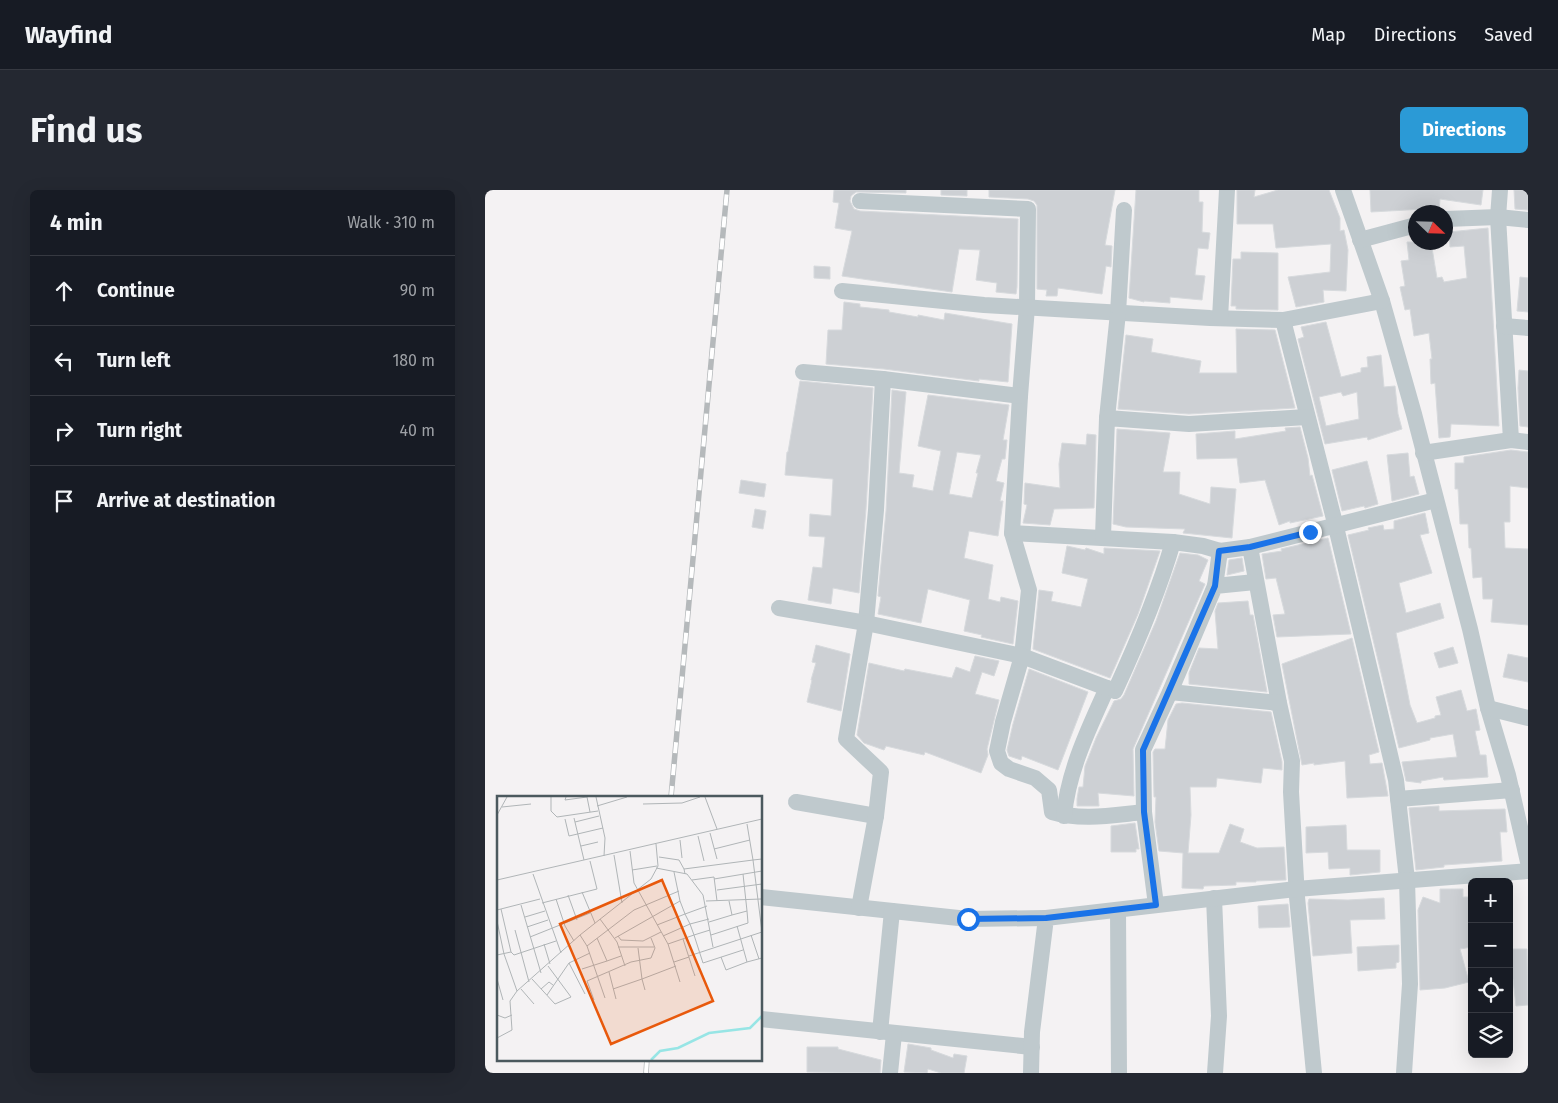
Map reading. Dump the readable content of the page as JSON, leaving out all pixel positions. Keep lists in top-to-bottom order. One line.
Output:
{"north":"bottom right","page":{"header":"Wayfind","nav":["Map","Directions","Saved"],"buttons":"Directions","title":"Find us","heading":["4 min","Walk · 310 m"],"list":[["Continue","90 m"],["Turn left","180 m"],["Turn right","40 m"],"Arrive at destination"],"map_buttons":["+","−"]}}
